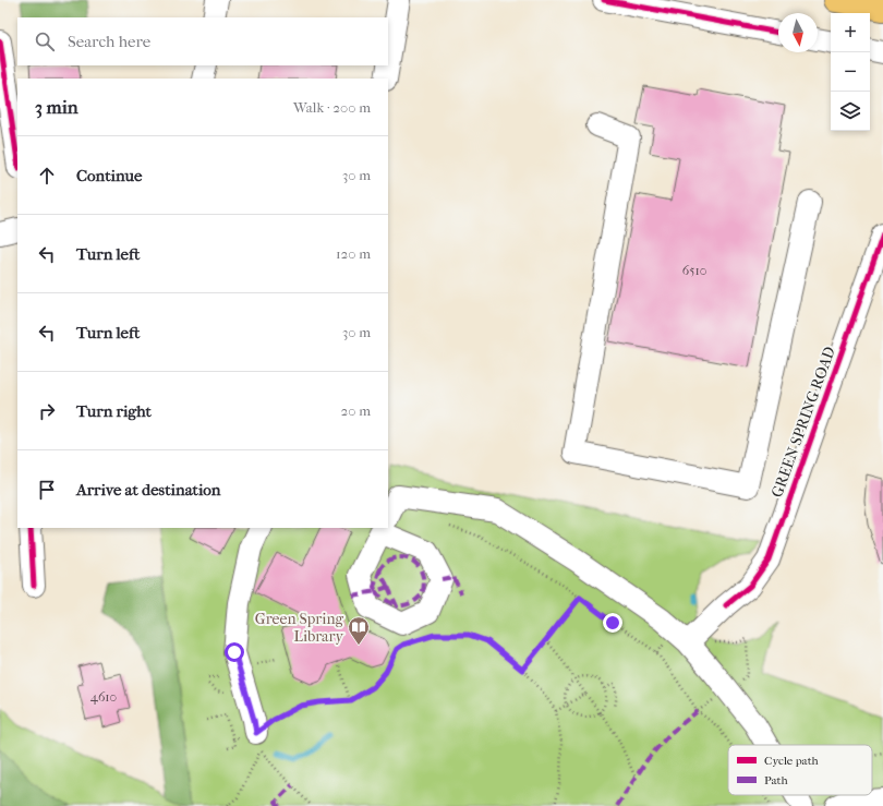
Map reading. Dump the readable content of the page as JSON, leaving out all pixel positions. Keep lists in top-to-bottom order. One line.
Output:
{"streets":{"street":["GREEN SPRING ROAD"]},"places":{"library":["Green Spring Library"]},"house_numbers":["6510","4610"],"legend":["Cycle path","Path"],"north":"bottom","page":{"map_buttons":["+","−"],"search":"Search here","heading":["3 min","Walk · 200 m"],"list":[["Continue","30 m"],["Turn left","120 m"],["Turn left","30 m"],["Turn right","20 m"],"Arrive at destination"]}}
